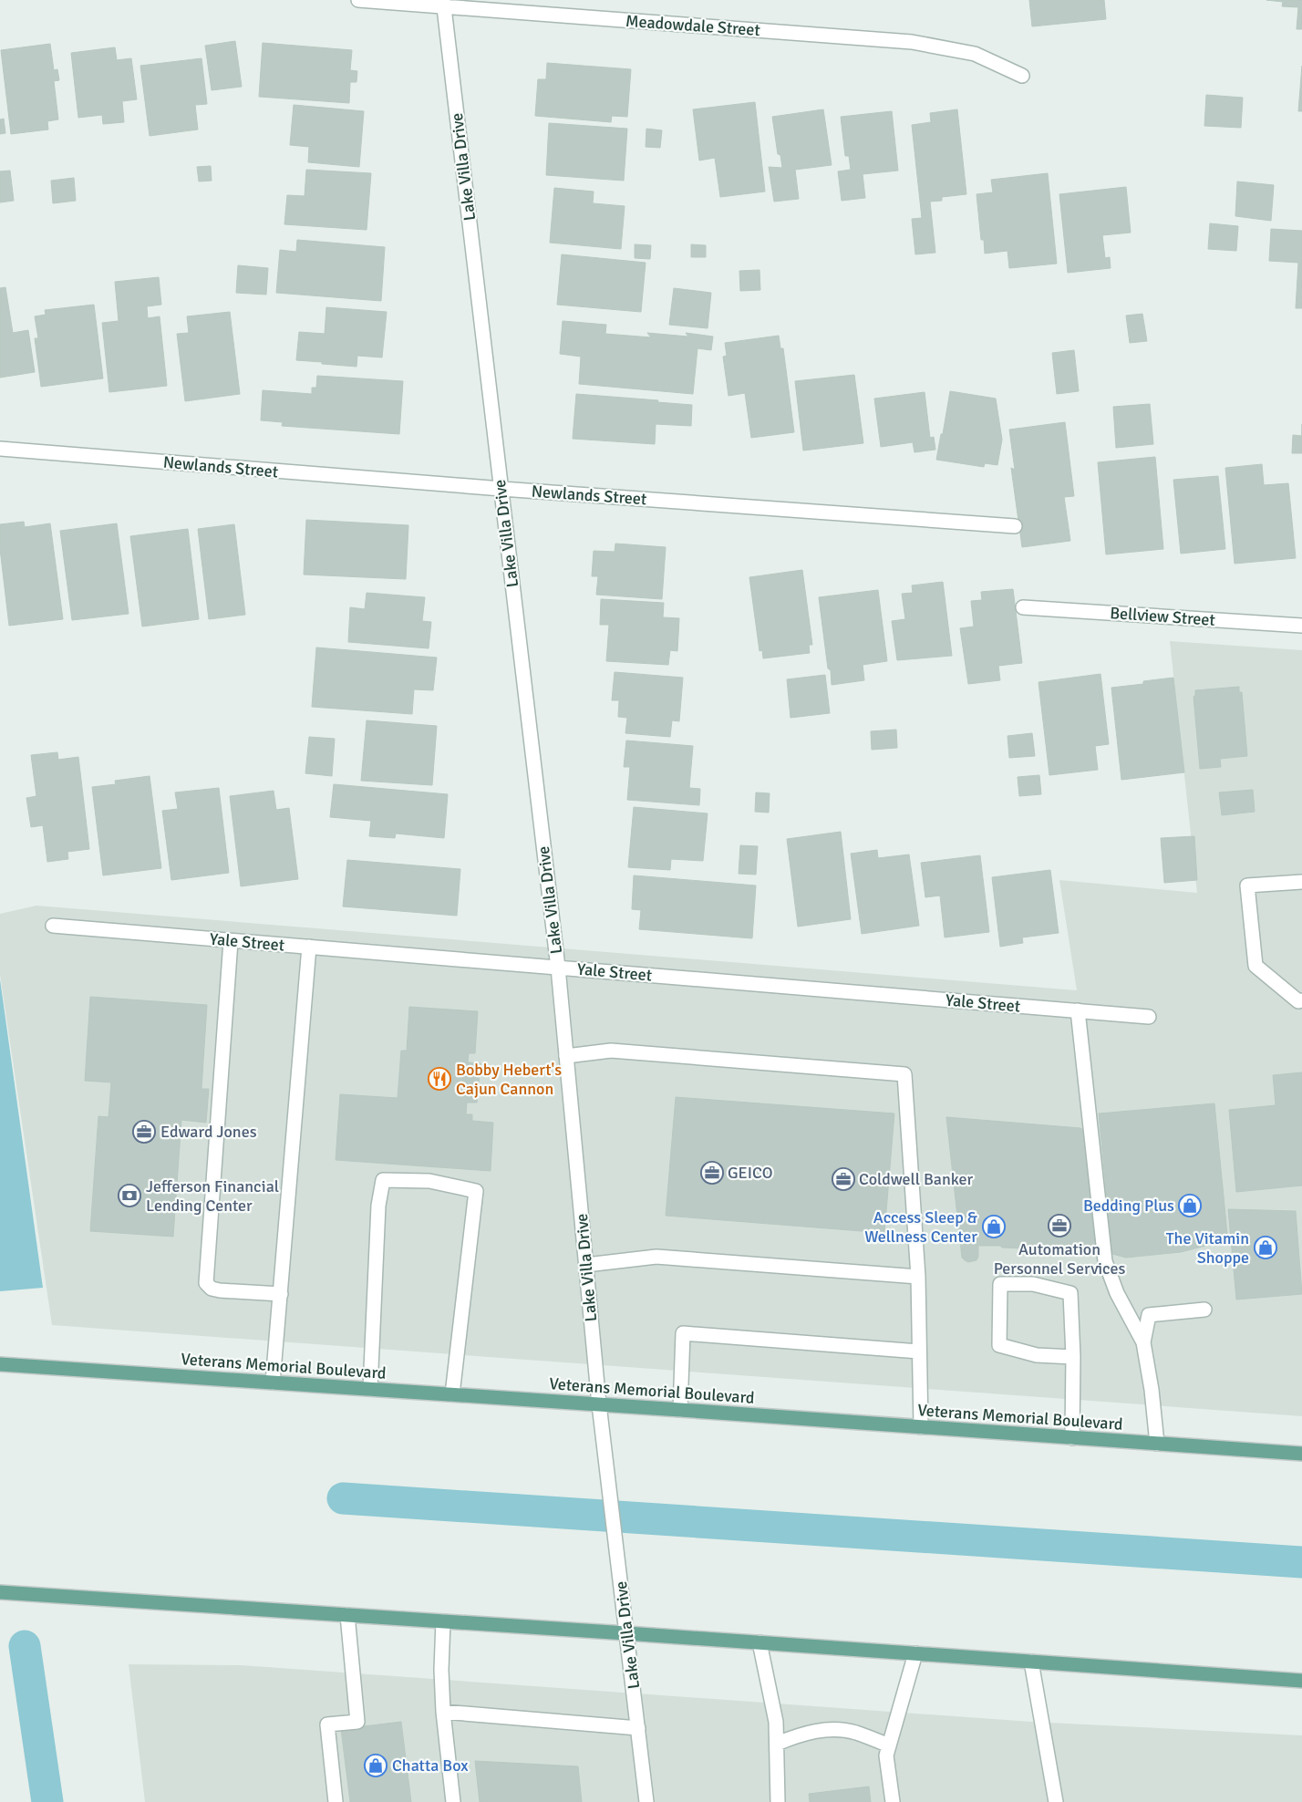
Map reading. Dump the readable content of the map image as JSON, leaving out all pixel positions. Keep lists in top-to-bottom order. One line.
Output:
{"streets":{"main road":["Veterans Memorial Boulevard"],"street":["Meadowdale Street","Lake Villa Drive","Newlands Street","Bellview Street","Yale Street"]},"crossings":[["Meadowdale Street","Lake Villa Drive"],["Lake Villa Drive","Newlands Street"],["Lake Villa Drive","Yale Street"],["Lake Villa Drive","Veterans Memorial Boulevard"]],"places":{"restaurant":["Bobby Hebert's Cajun Cannon"],"office":["Edward Jones","GEICO","Coldwell Banker","Automation Personnel Services"],"bank":["Jefferson Financial Lending Center"],"shop":["Bedding Plus","Access Sleep & Wellness Center","The Vitamin Shoppe","Chatta Box"]}}
